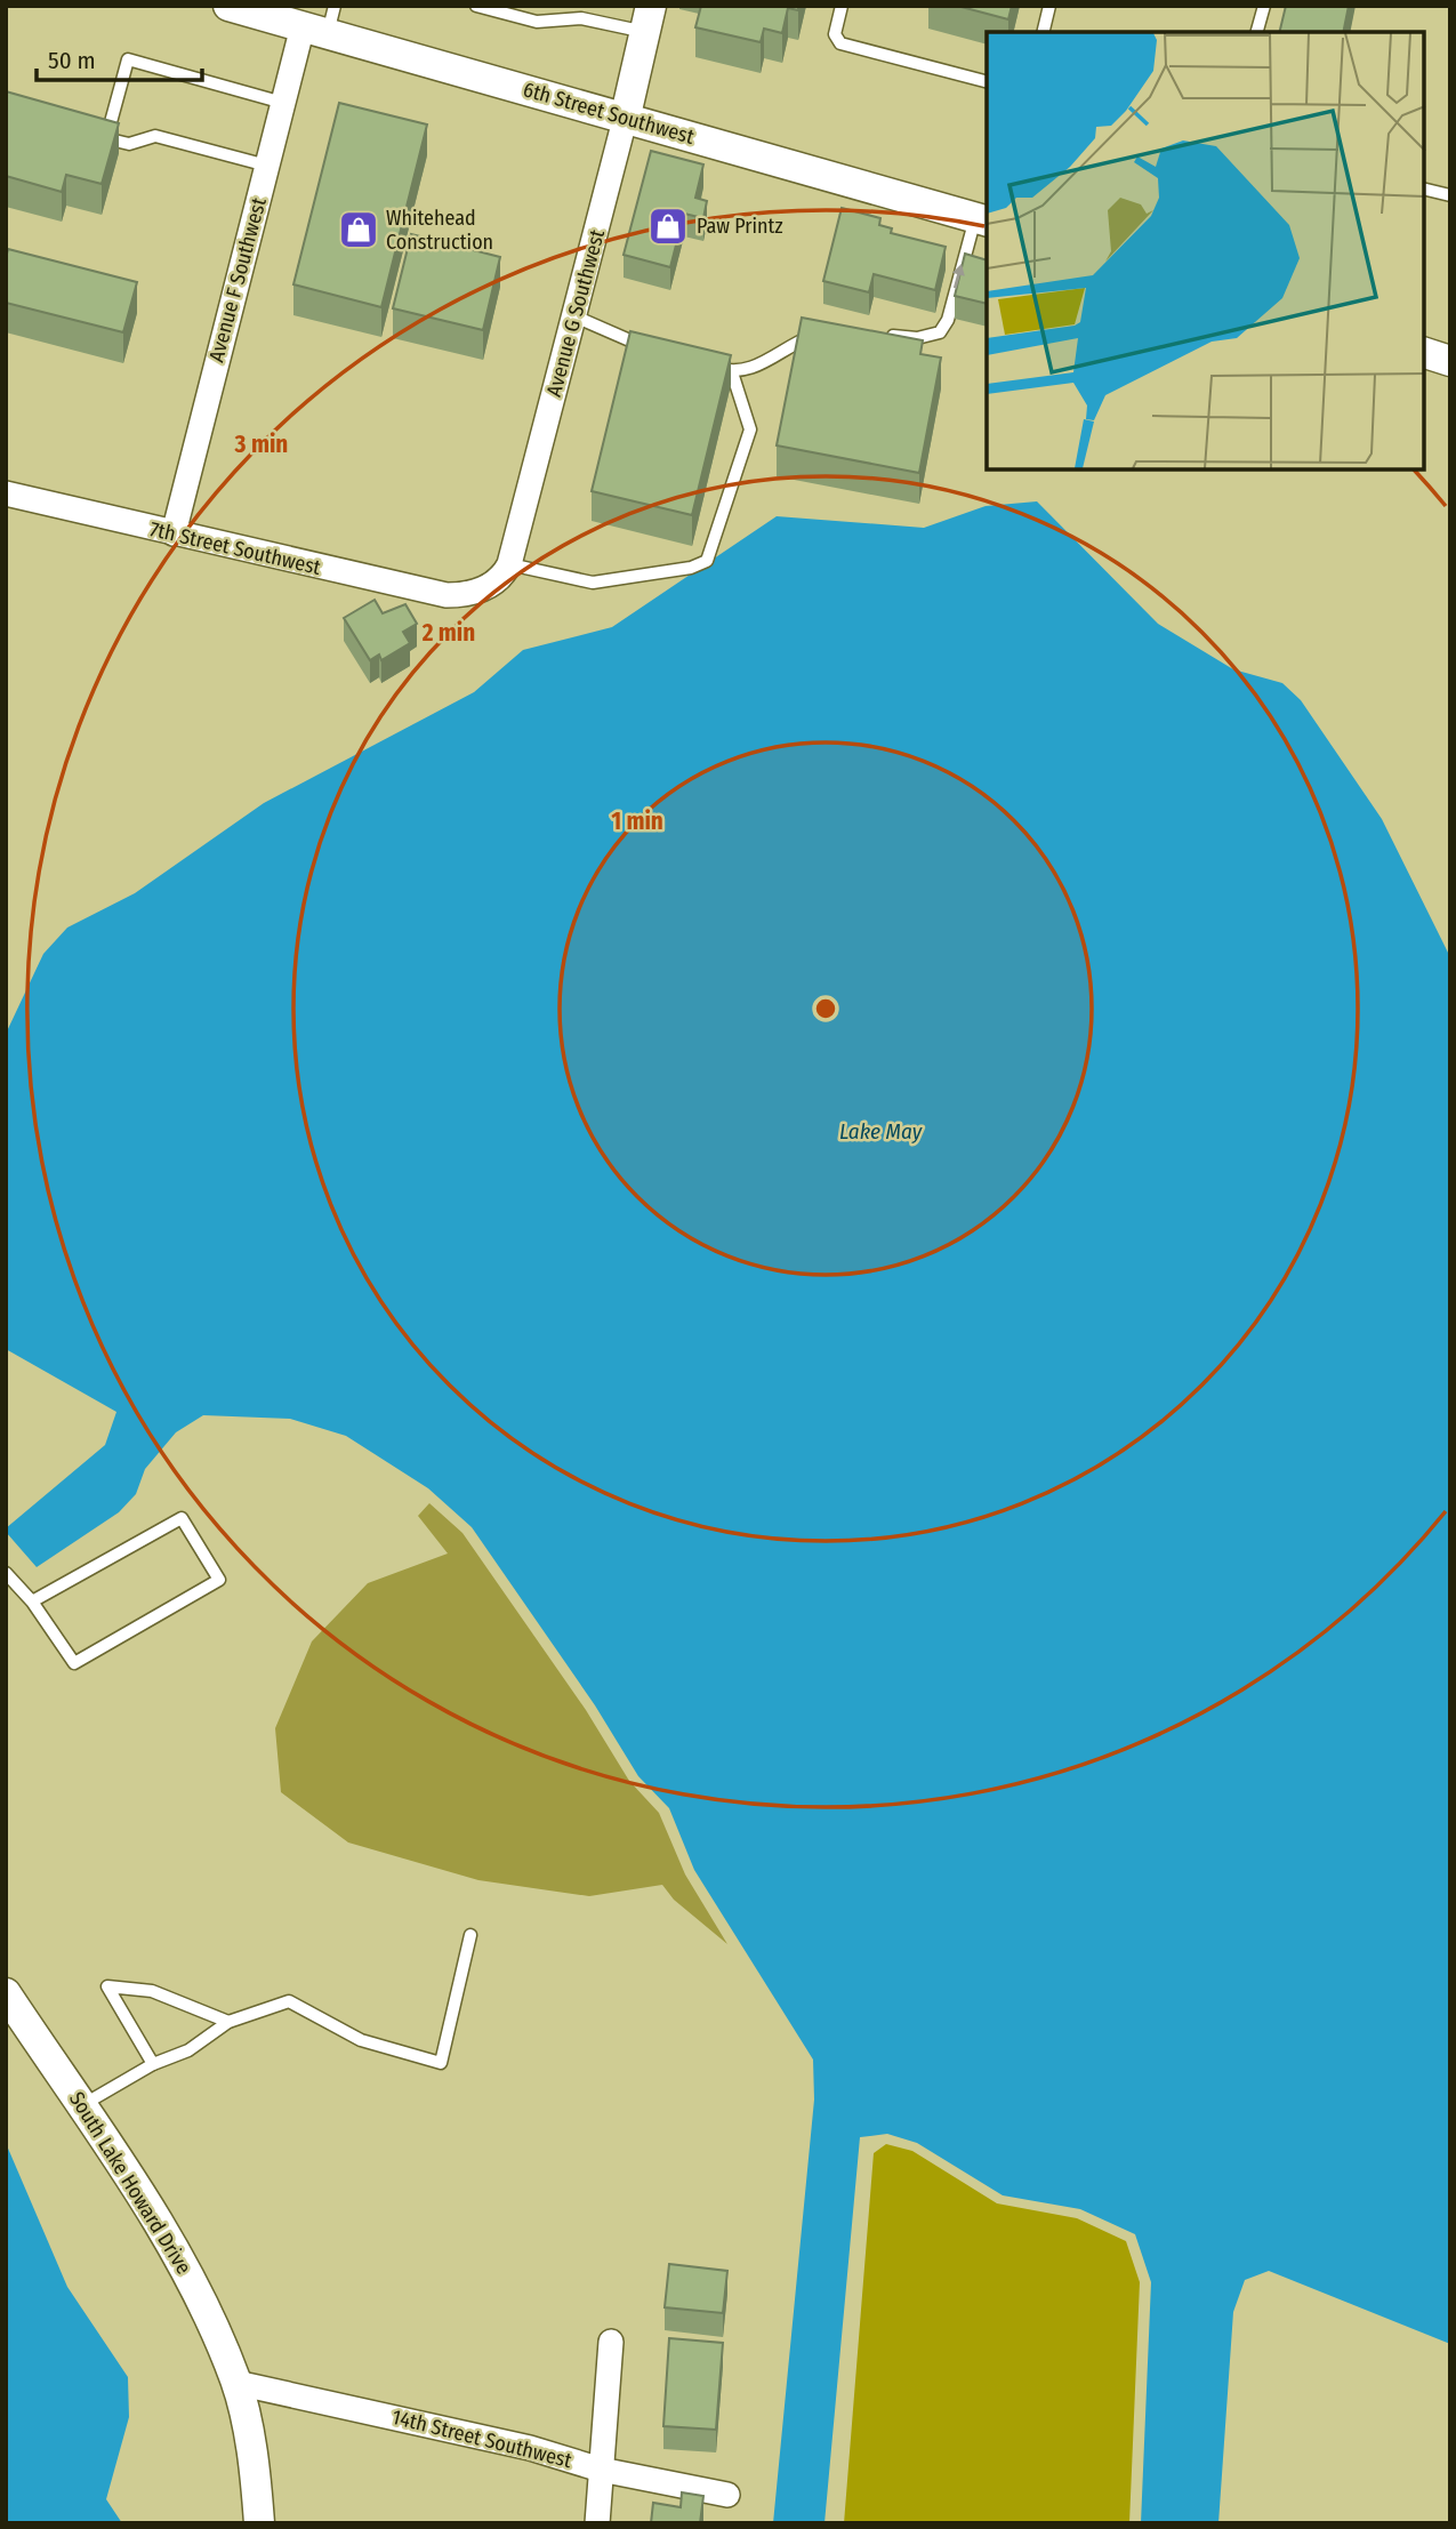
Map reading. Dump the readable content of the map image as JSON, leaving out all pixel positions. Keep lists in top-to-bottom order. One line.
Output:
{"streets":{"street":["6th Street Southwest","Avenue F Southwest","Avenue G Southwest","7th Street Southwest","South Lake Howard Drive","14th Street Southwest"]},"crossings":[["6th Street Southwest","Avenue F Southwest"],["6th Street Southwest","Avenue G Southwest"],["Avenue F Southwest","7th Street Southwest"],["Avenue G Southwest","7th Street Southwest"],["South Lake Howard Drive","14th Street Southwest"]],"water":["Lake May"],"places":{"shop":["Paw Printz","Whitehead Construction"]},"scale_bar":"50 m","rings":["3 min","2 min","1 min"]}
